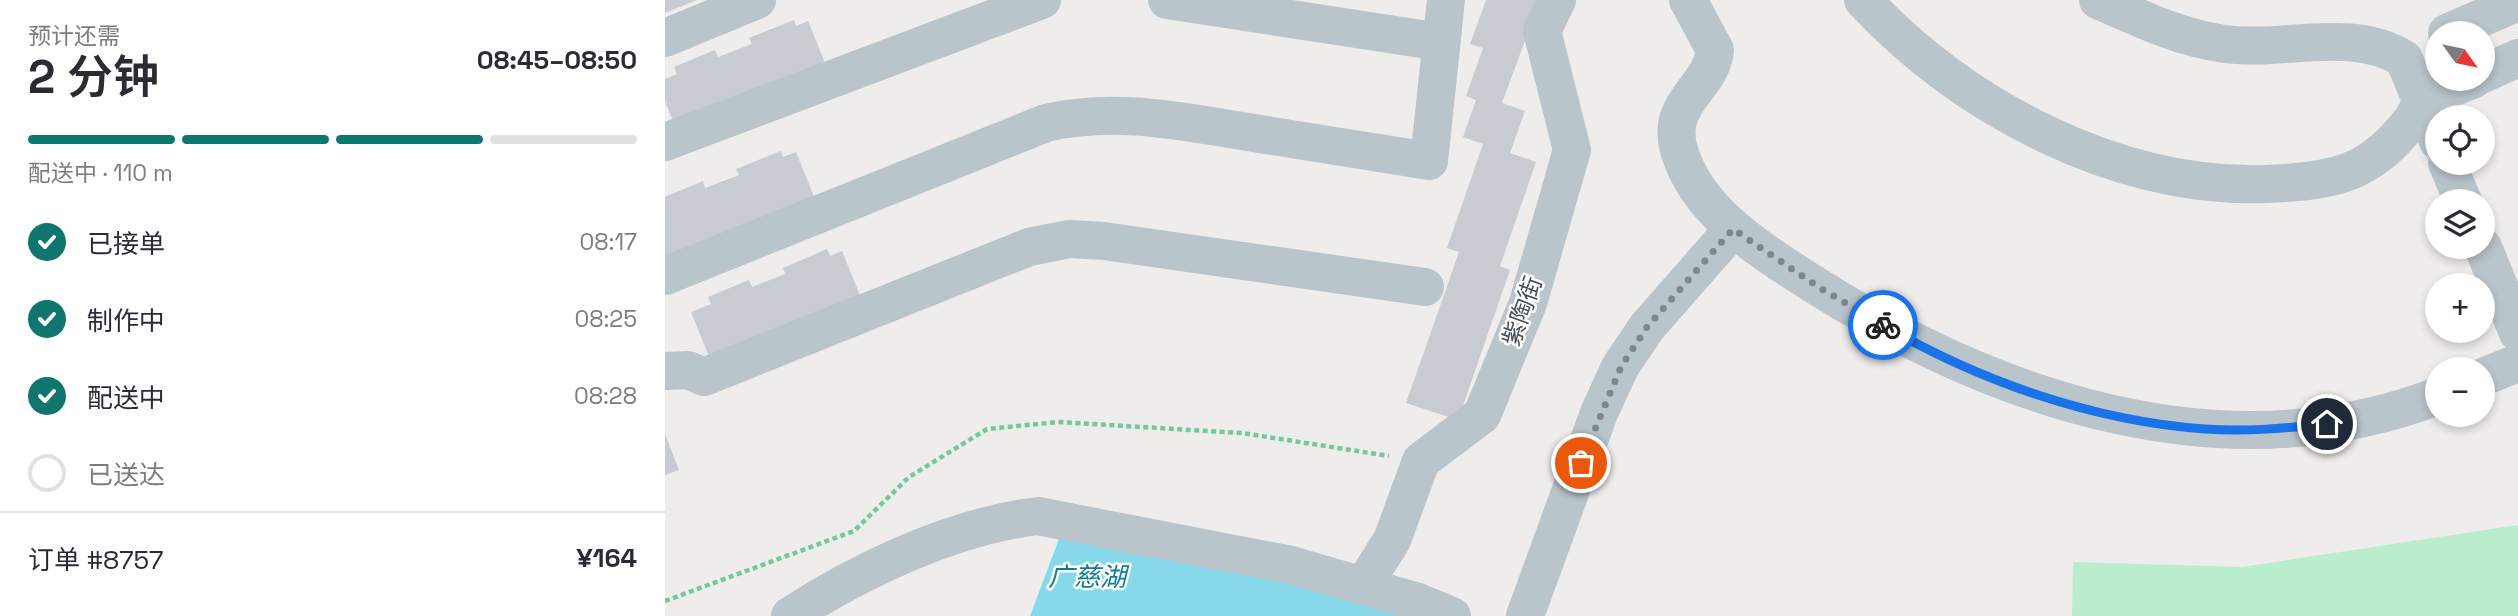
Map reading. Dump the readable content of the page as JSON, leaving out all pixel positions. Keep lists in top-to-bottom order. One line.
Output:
{"streets":{"street":["紫陶街"]},"water":["广慈湖"],"north":"bottom right","page":{"heading":["2 分钟","预计还需","08:45–08:50"],"panel":["订单 #8757","¥164"],"map_buttons":["+","−"],"bar":"配送中 · 110 m","list":[["已接单","08:17"],["制作中","08:25"],["配送中","08:28"],"已送达"]}}
